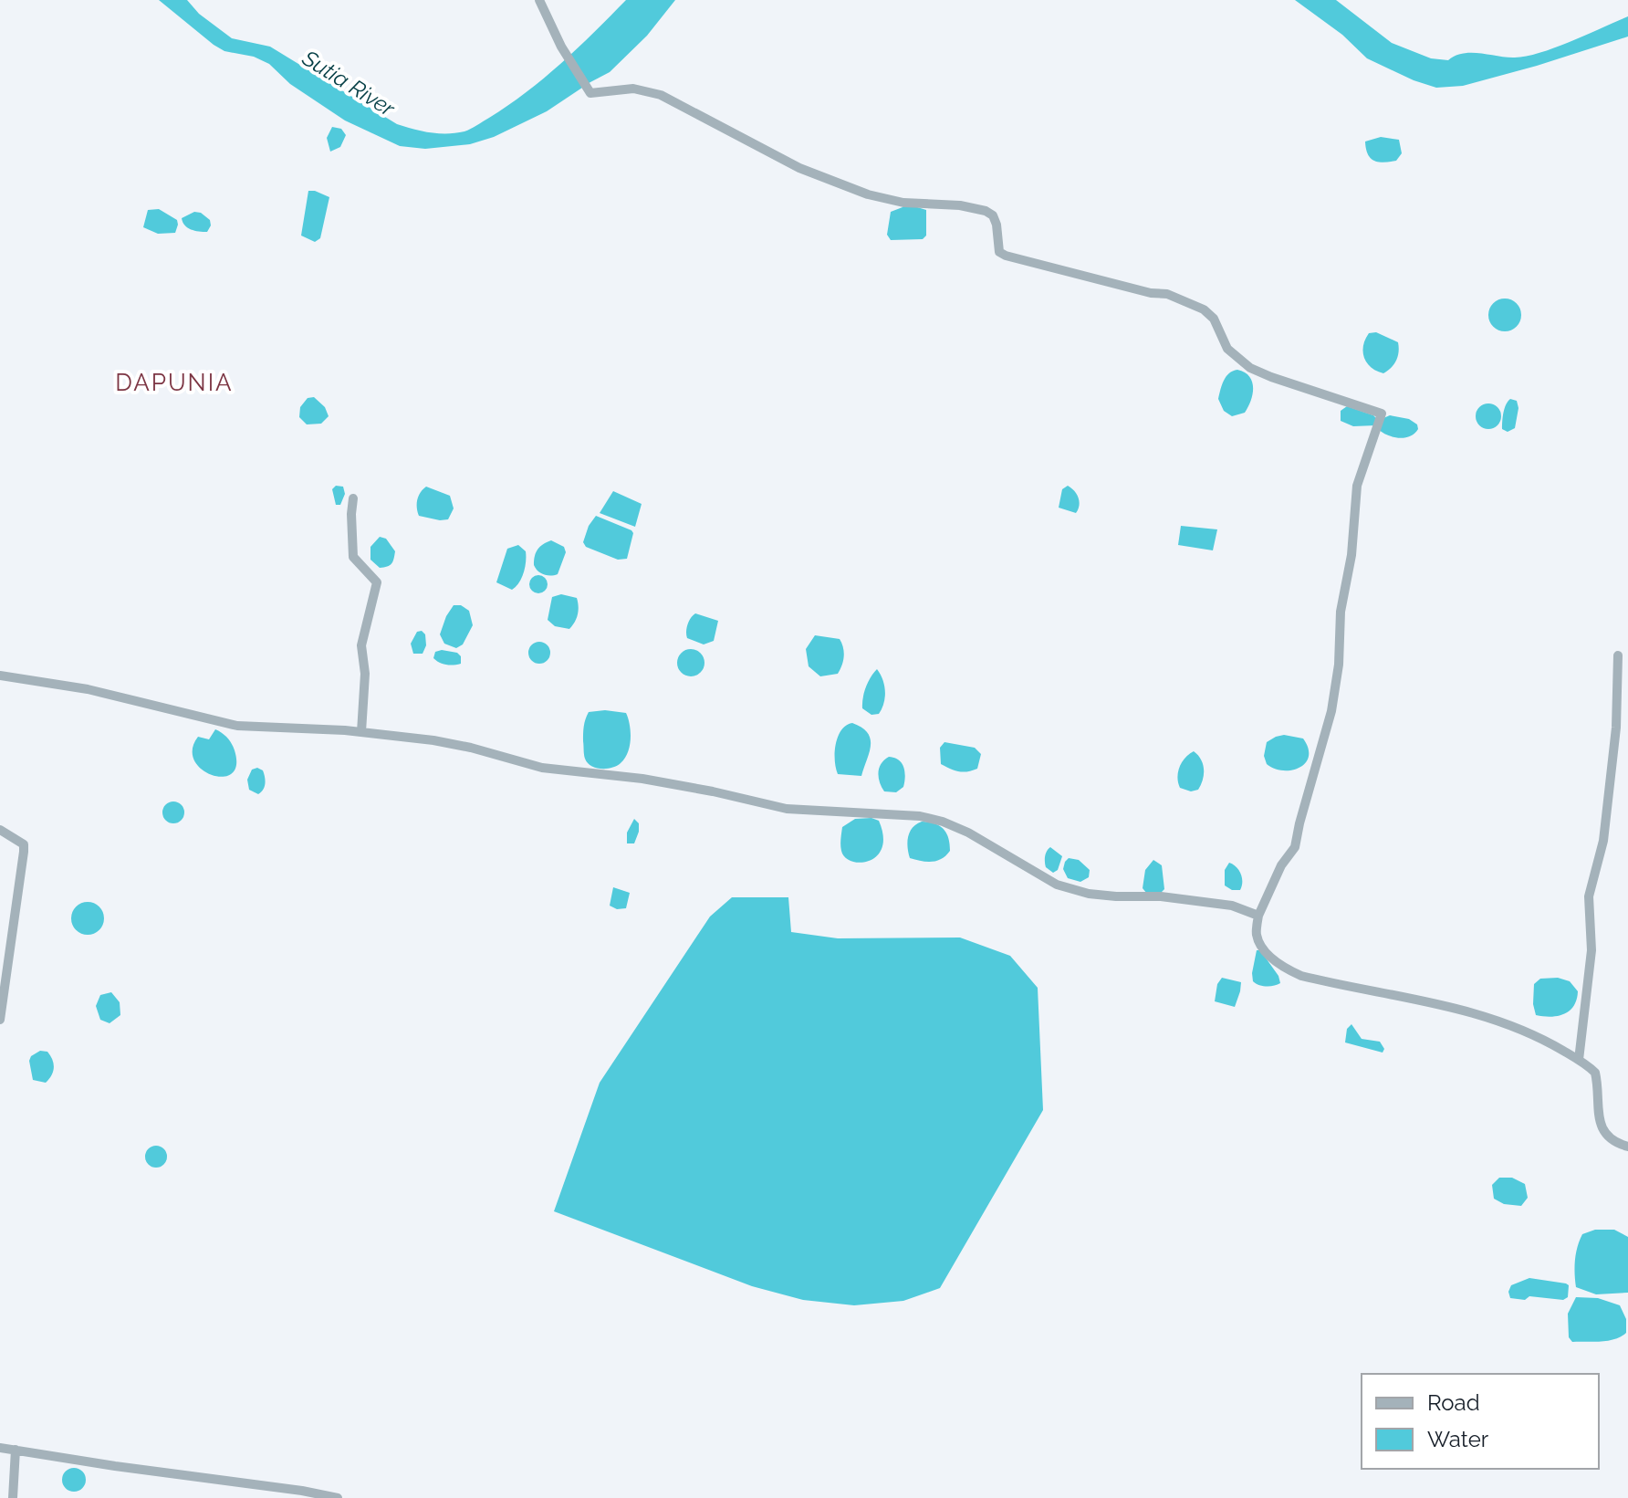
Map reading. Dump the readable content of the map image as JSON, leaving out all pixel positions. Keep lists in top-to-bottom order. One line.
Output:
{"districts":["DAPUNIA"],"water":["Sutia River"],"legend":["Road","Water"]}
